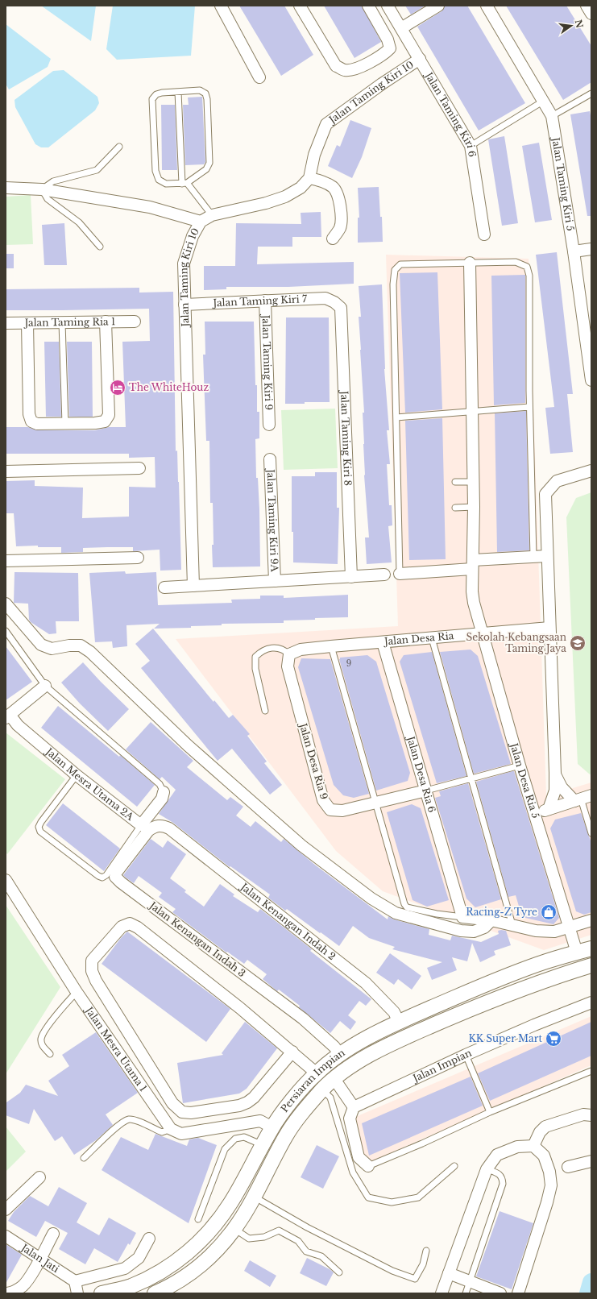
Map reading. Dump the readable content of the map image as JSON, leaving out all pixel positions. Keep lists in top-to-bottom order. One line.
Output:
{"streets":{"street":["Jalan Taming Kiri 10","Jalan Taming Kiri 6","Jalan Taming Kiri 5","Jalan Taming Kiri 7","Jalan Taming Ria 1","Jalan Taming Kiri 9","Jalan Taming Kiri 8","Jalan Taming Kiri 9A","Jalan Desa Ria","Jalan Desa Ria 9","Jalan Desa Ria 6","Jalan Desa Ria 5","Jalan Mesra Utama 2A","Jalan Kenangan Indah 2","Jalan Kenangan Indah 3","Jalan Mesra Utama 1","Jalan Impian","Persiaran Impian","Jalan Jati"]},"crossings":[["Jalan Taming Kiri 10","Jalan Taming Kiri 6"],["Jalan Taming Kiri 10","Jalan Taming Kiri 7"],["Jalan Taming Kiri 7","Jalan Taming Kiri 9"],["Jalan Taming Kiri 7","Jalan Taming Kiri 8"],["Jalan Desa Ria","Jalan Desa Ria 9"],["Jalan Desa Ria","Jalan Desa Ria 6"],["Jalan Desa Ria","Jalan Desa Ria 5"],["Jalan Desa Ria 9","Jalan Desa Ria 6"],["Jalan Desa Ria 5","Persiaran Impian"],["Jalan Kenangan Indah 2","Jalan Kenangan Indah 3"],["Jalan Kenangan Indah 2","Persiaran Impian"],["Jalan Kenangan Indah 3","Persiaran Impian"]],"places":{"hotel":["The WhiteHouz"],"school or university":["Sekolah Kebangsaan Taming Jaya"],"shop":["Racing-Z Tyre"],"supermarket":["KK Super Mart"]},"house_numbers":["9"],"north":"right"}
